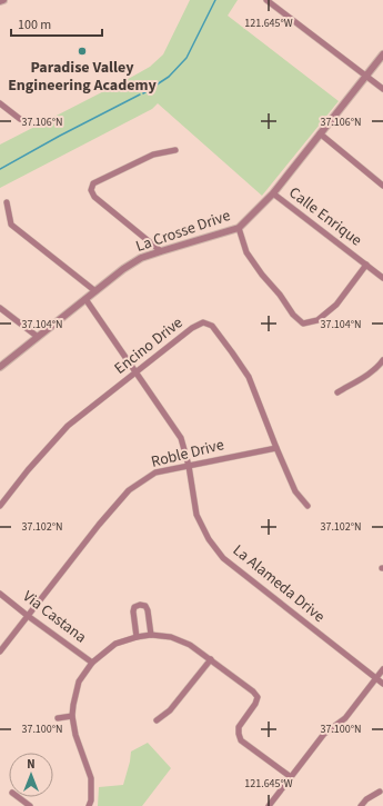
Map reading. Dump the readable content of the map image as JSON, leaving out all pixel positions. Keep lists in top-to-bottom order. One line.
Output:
{"streets":{"street":["Calle Enrique","La Crosse Drive","Encino Drive","Roble Drive","La Alameda Drive","Via Castana"]},"crossings":[["Calle Enrique","La Crosse Drive"],["La Crosse Drive","La Alameda Drive"],["Encino Drive","Roble Drive"],["Encino Drive","La Alameda Drive"],["Roble Drive","La Alameda Drive"],["Roble Drive","Via Castana"]],"places":["Paradise Valley Engineering Academy"],"scale_bar":"100 m","north":"top","coordinates":["121.645°W","37.106°N","37.104°N","37.102°N","37.100°N"]}
